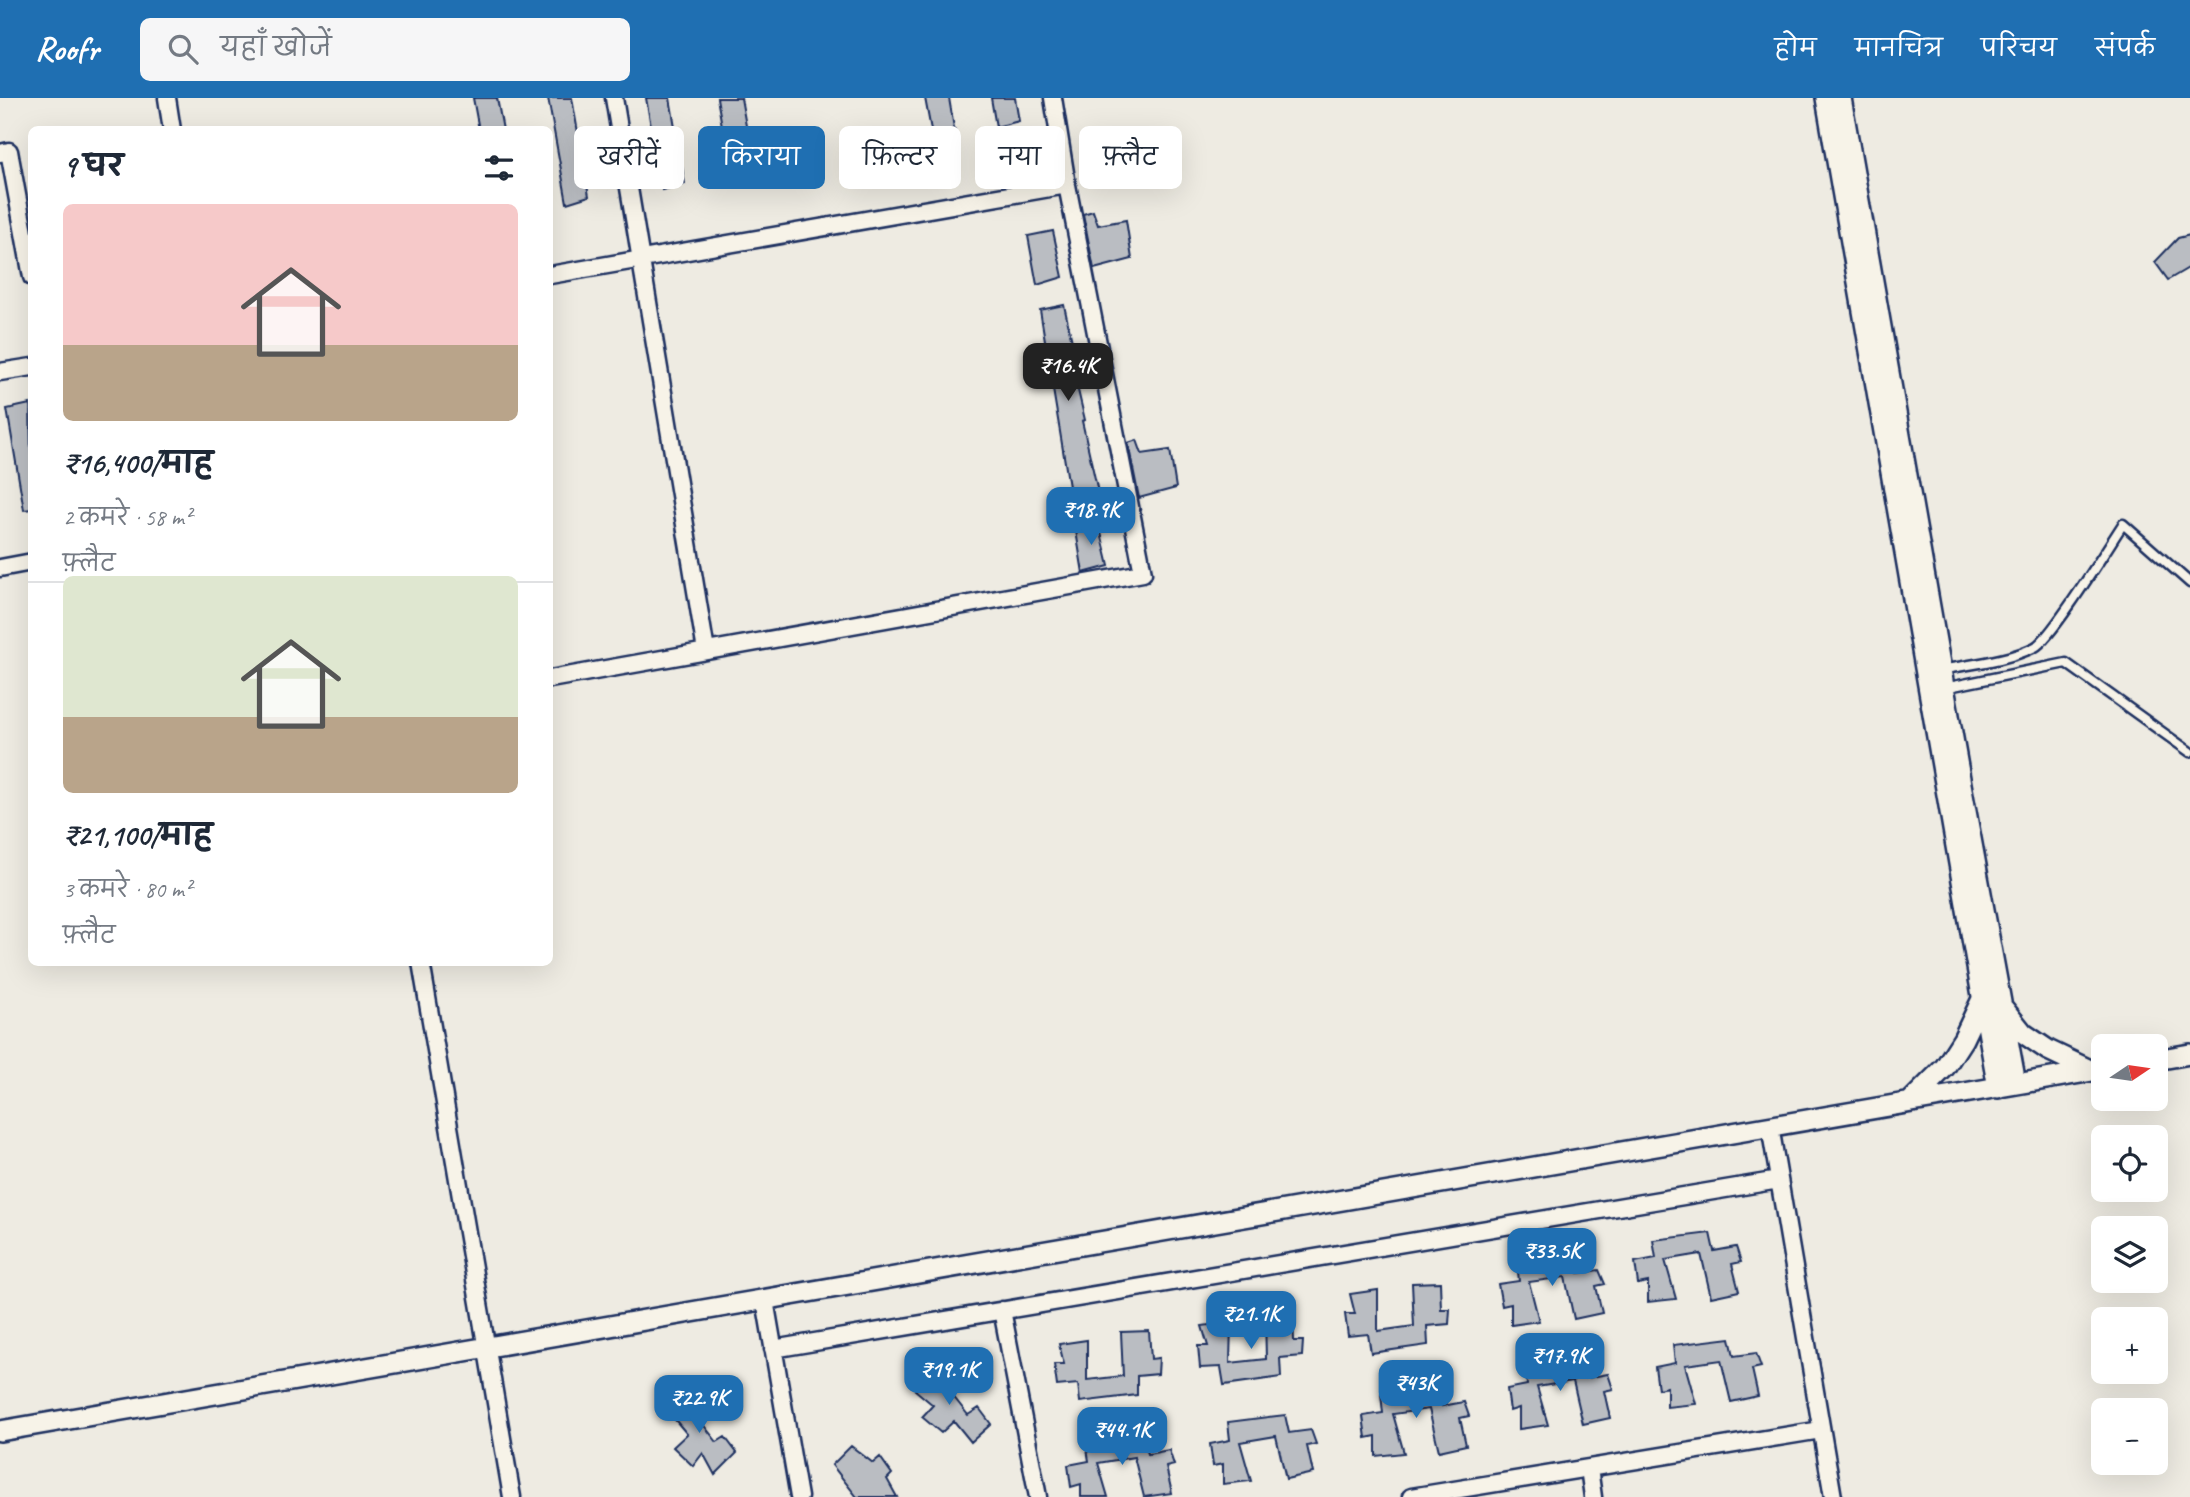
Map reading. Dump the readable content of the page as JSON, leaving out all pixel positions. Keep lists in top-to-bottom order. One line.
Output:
{"north":"right","page":{"header":"Roofr","search":"यहाँ खोजें","nav":["होम","मानचित्र","परिचय","संपर्क"],"chip":["खरीदें","किराया","फ़िल्टर","नया","फ़्लैट"],"heading":"9 घर","list":[{"name":"₹16,400/माह","note":"2 कमरे · 58 m² · फ़्लैट"},{"name":"₹21,100/माह","note":"3 कमरे · 80 m² · फ़्लैट"}],"price":["₹16.4K","₹18.9K","₹33.5K","₹21.1K","₹17.9K","₹19.1K","₹43K","₹22.9K","₹44.1K"],"map_buttons":["+","−"]}}
